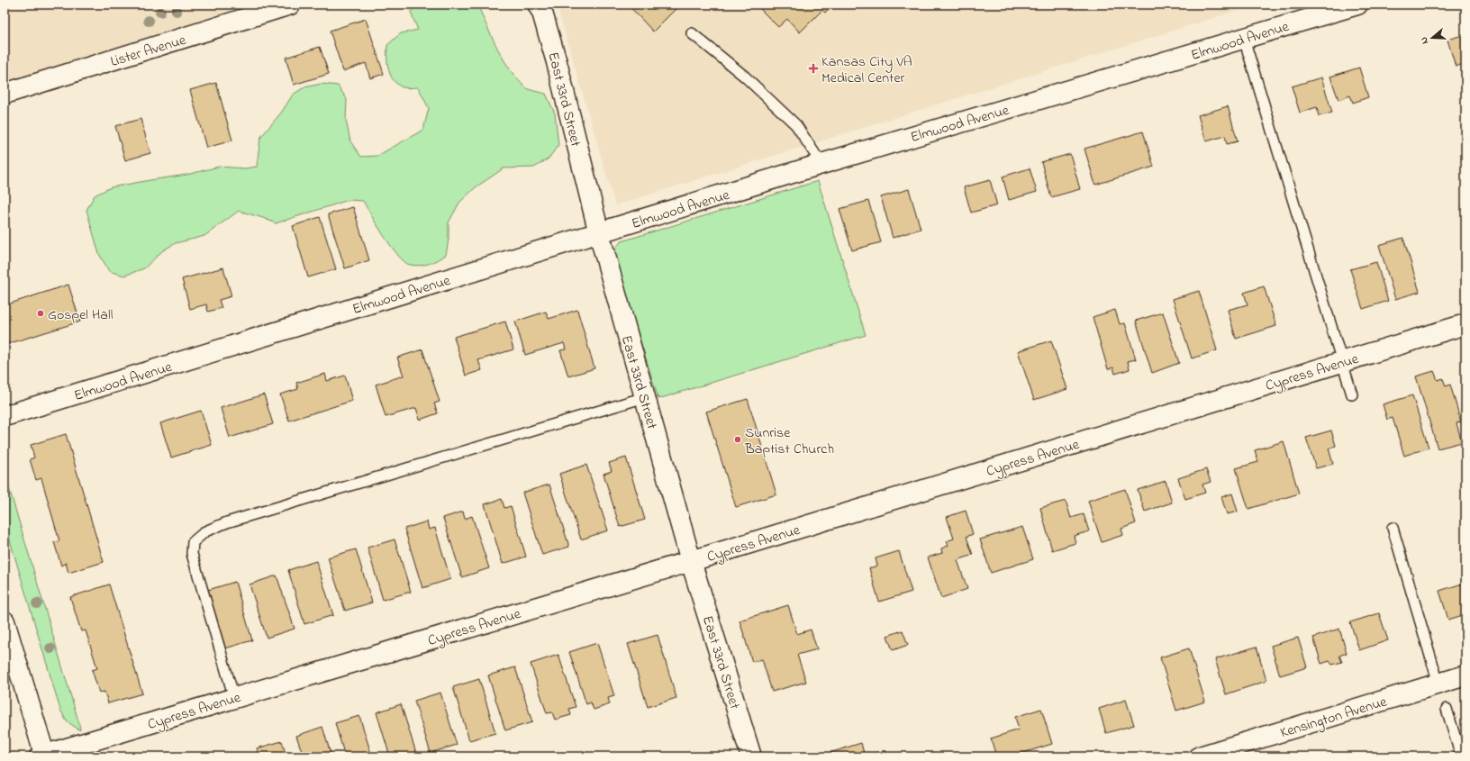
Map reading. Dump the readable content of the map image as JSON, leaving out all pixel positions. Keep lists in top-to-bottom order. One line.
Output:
{"streets":{"street":["Elmwood Avenue","Lister Avenue","East 33rd Street","Cypress Avenue","Kensington Avenue"]},"crossings":[["Elmwood Avenue","East 33rd Street"],["East 33rd Street","Cypress Avenue"]],"places":{"health":["Kansas City VA Medical Center"],"other":["Gospel Hall","Sunrise Baptist Church"]},"north":"left"}
